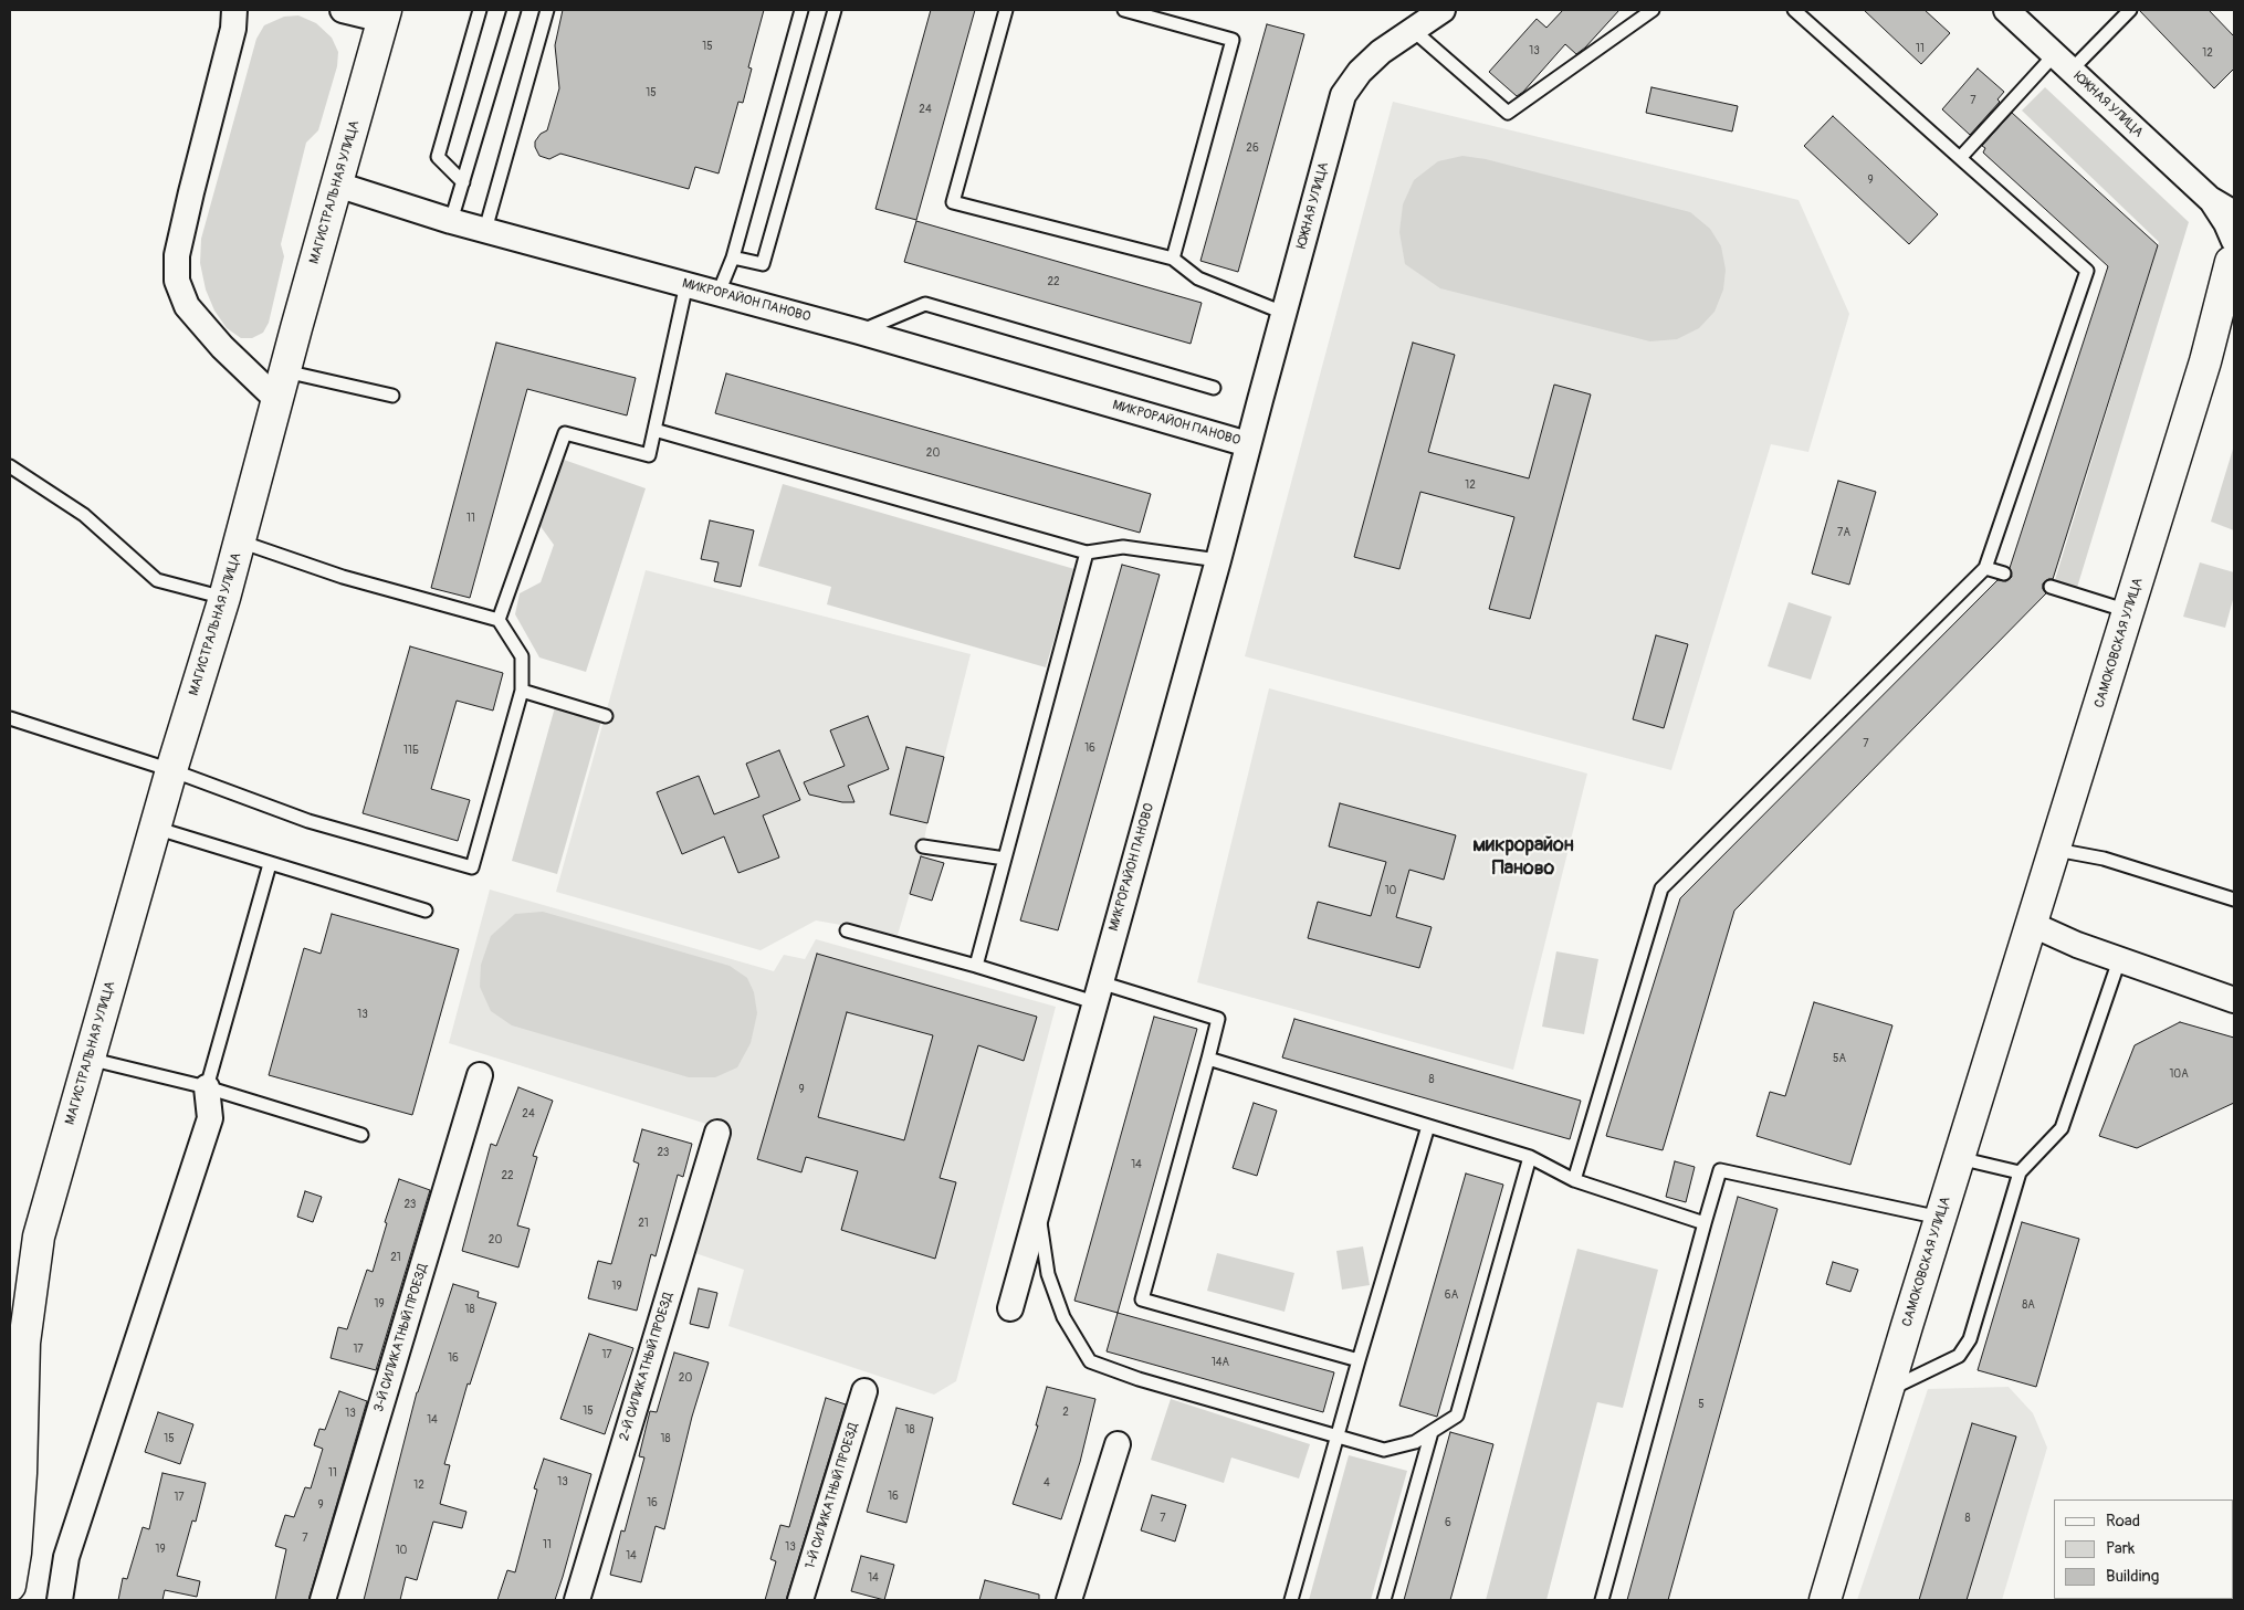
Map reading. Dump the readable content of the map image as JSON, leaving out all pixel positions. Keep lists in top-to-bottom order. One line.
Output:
{"streets":{"main road":["МАГИСТРАЛЬНАЯ УЛИЦА","САМОКОВСКАЯ УЛИЦА"],"street":["ЮЖНАЯ УЛИЦА","МИКРОРАЙОН ПАНОВО","3-Й СИЛИКАТНЫЙ ПРОЕЗД","2-Й СИЛИКАТНЫЙ ПРОЕЗД","1-Й СИЛИКАТНЫЙ ПРОЕЗД"]},"crossings":[["ЮЖНАЯ УЛИЦА","МИКРОРАЙОН ПАНОВО"],["ЮЖНАЯ УЛИЦА","САМОКОВСКАЯ УЛИЦА"],["МАГИСТРАЛЬНАЯ УЛИЦА","МИКРОРАЙОН ПАНОВО"]],"districts":["микрорайон Паново"],"house_numbers":["15","11","13","12","15","7","24","26","9","22","20","12","11","7А","7","16","11Б","10","13","5А","10А","8","9","24","23","14","22","23","21","20","21","19","6А","19","8А","18","17","17","16","14А","20","5","15","2","13","14","18","15","18","11","13","4","12","16","17","16","9","7","8","6","7","11","13","19","10","14","14"],"legend":["Road","Park","Building"]}
